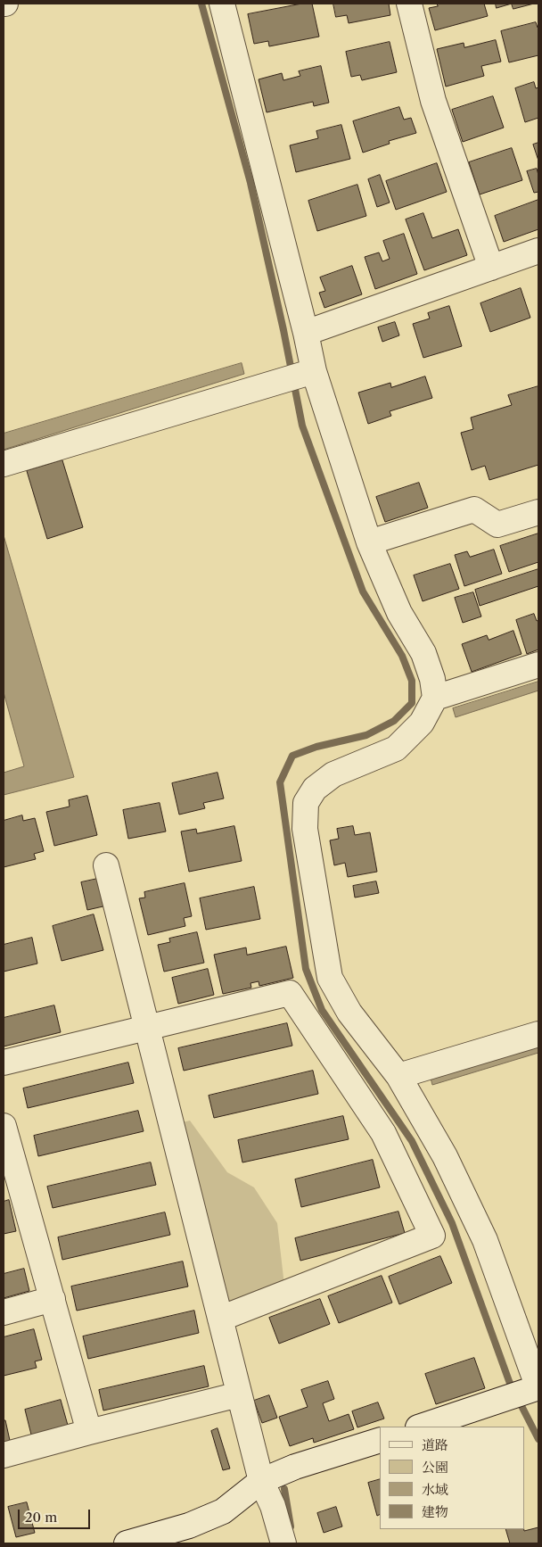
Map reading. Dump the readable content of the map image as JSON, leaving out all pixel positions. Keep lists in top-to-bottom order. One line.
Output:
{"legend":["道路","公園","水域","建物"],"scale_bar":"20 m"}
